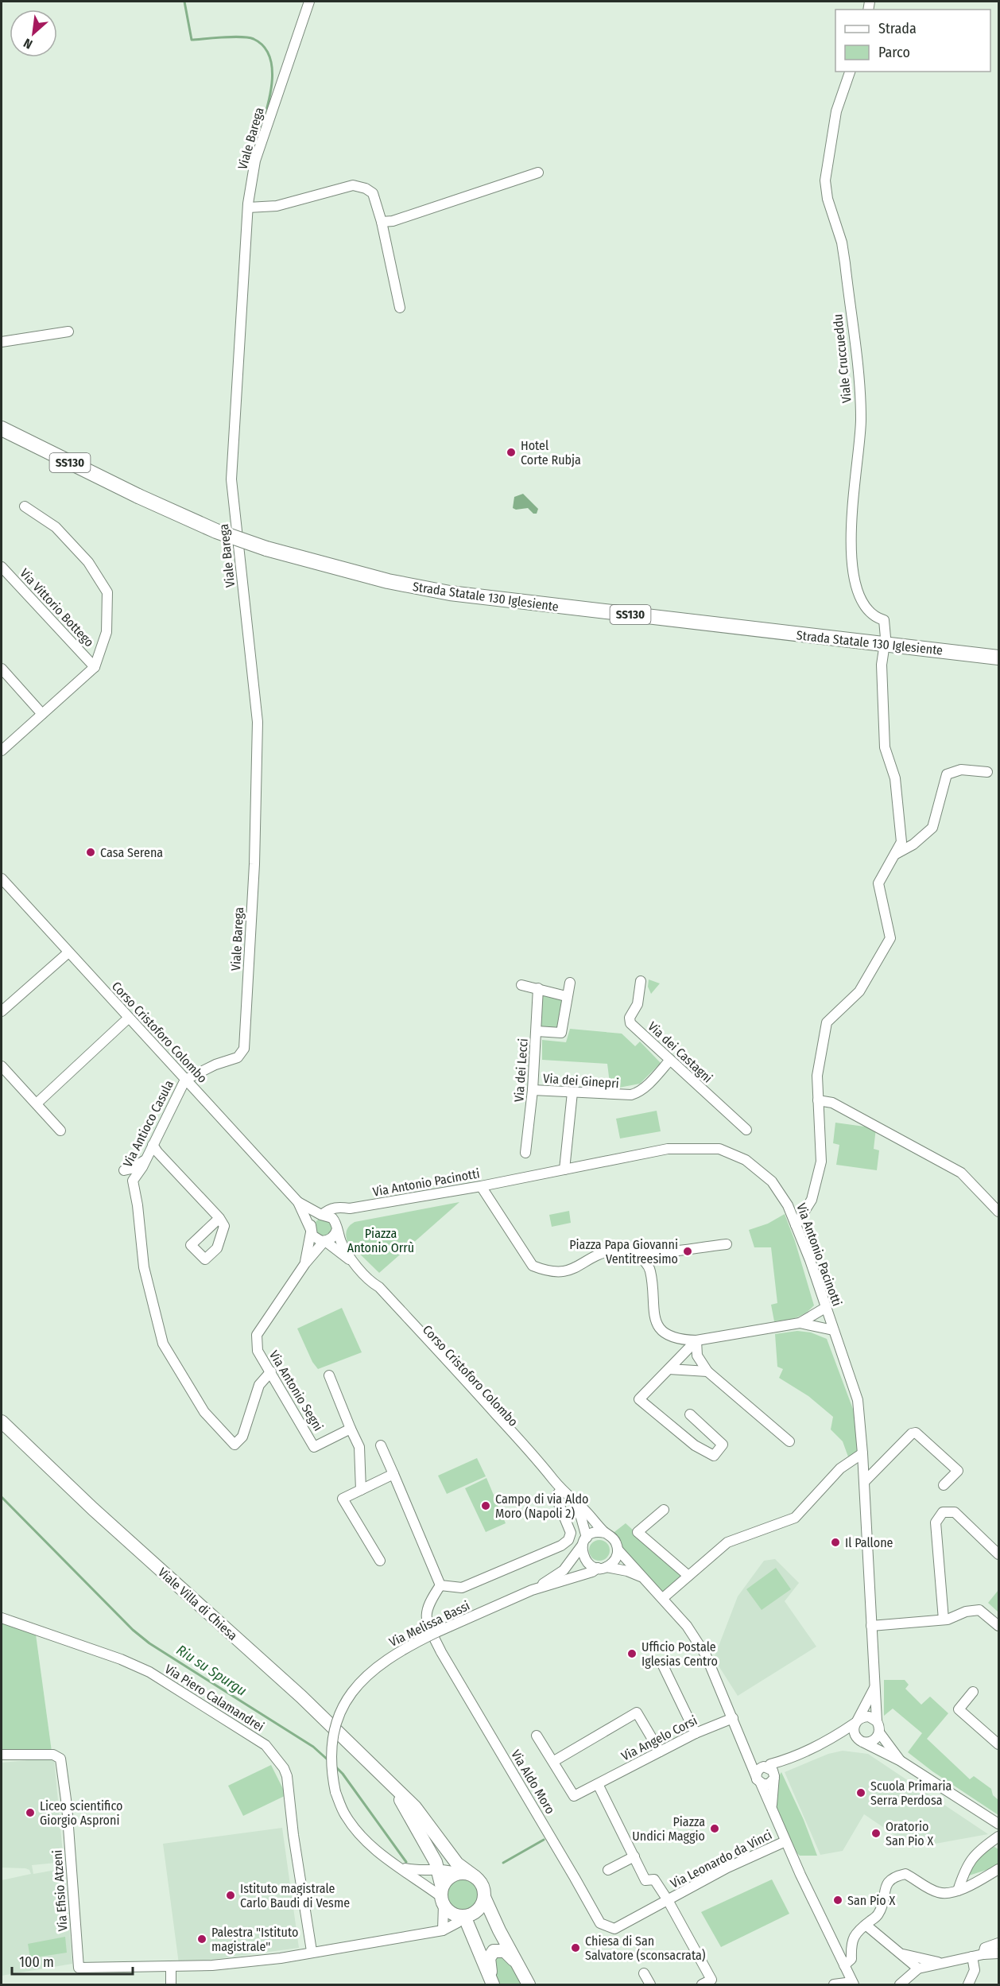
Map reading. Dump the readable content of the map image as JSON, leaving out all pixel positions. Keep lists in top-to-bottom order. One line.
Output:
{"streets":{"highway":["SS130","Strada Statale 130 Iglesiente"],"main road":["Viale Villa di Chiesa"],"street":["Viale Barega","Viale Cruccueddu","Via Vittorio Bottego","Corso Cristoforo Colombo","Via dei Castagni","Via dei Lecci","Via dei Ginepri","Via Antioco Casula","Via Antonio Pacinotti","Via Antonio Segni","Via Melissa Bassi","Via Piero Calamandrei","Via Angelo Corsi","Via Aldo Moro","Via Leonardo da Vinci","Via Efisio Atzeni"]},"crossings":[["Viale Barega","Corso Cristoforo Colombo"],["Viale Barega","Via Antioco Casula"],["Corso Cristoforo Colombo","Via Antioco Casula"],["Corso Cristoforo Colombo","Via Antonio Pacinotti"],["Corso Cristoforo Colombo","Via Antonio Segni"],["Corso Cristoforo Colombo","Via Melissa Bassi"],["Corso Cristoforo Colombo","Via Angelo Corsi"],["Corso Cristoforo Colombo","Via Leonardo da Vinci"],["Via dei Castagni","Via dei Ginepri"],["Via dei Lecci","Via dei Ginepri"],["Via Antioco Casula","Via Antonio Segni"],["Via Antonio Pacinotti","Via Antonio Segni"],["Viale Villa di Chiesa","Via Melissa Bassi"],["Via Piero Calamandrei","Via Efisio Atzeni"],["Via Aldo Moro","Via Leonardo da Vinci"]],"water":["Riu su Spurgu"],"parks":["Piazza Antonio Orrù"],"places":["Hotel Corte Rubja","Casa Serena","Piazza Papa Giovanni Ventitreesimo","Campo di via Aldo Moro (Napoli 2)","Il Pallone","Ufficio Postale Iglesias Centro","Scuola Primaria Serra Perdosa","Liceo scientifico Giorgio Asproni","Piazza Undici Maggio","Oratorio San Pio X","Istituto magistrale Carlo Baudi di Vesme","San Pio X","Palestra \"Istituto magistrale\"","Chiesa di San Salvatore (sconsacrata)"],"legend":["Strada","Parco"],"scale_bar":"100 m","north":"bottom left"}
